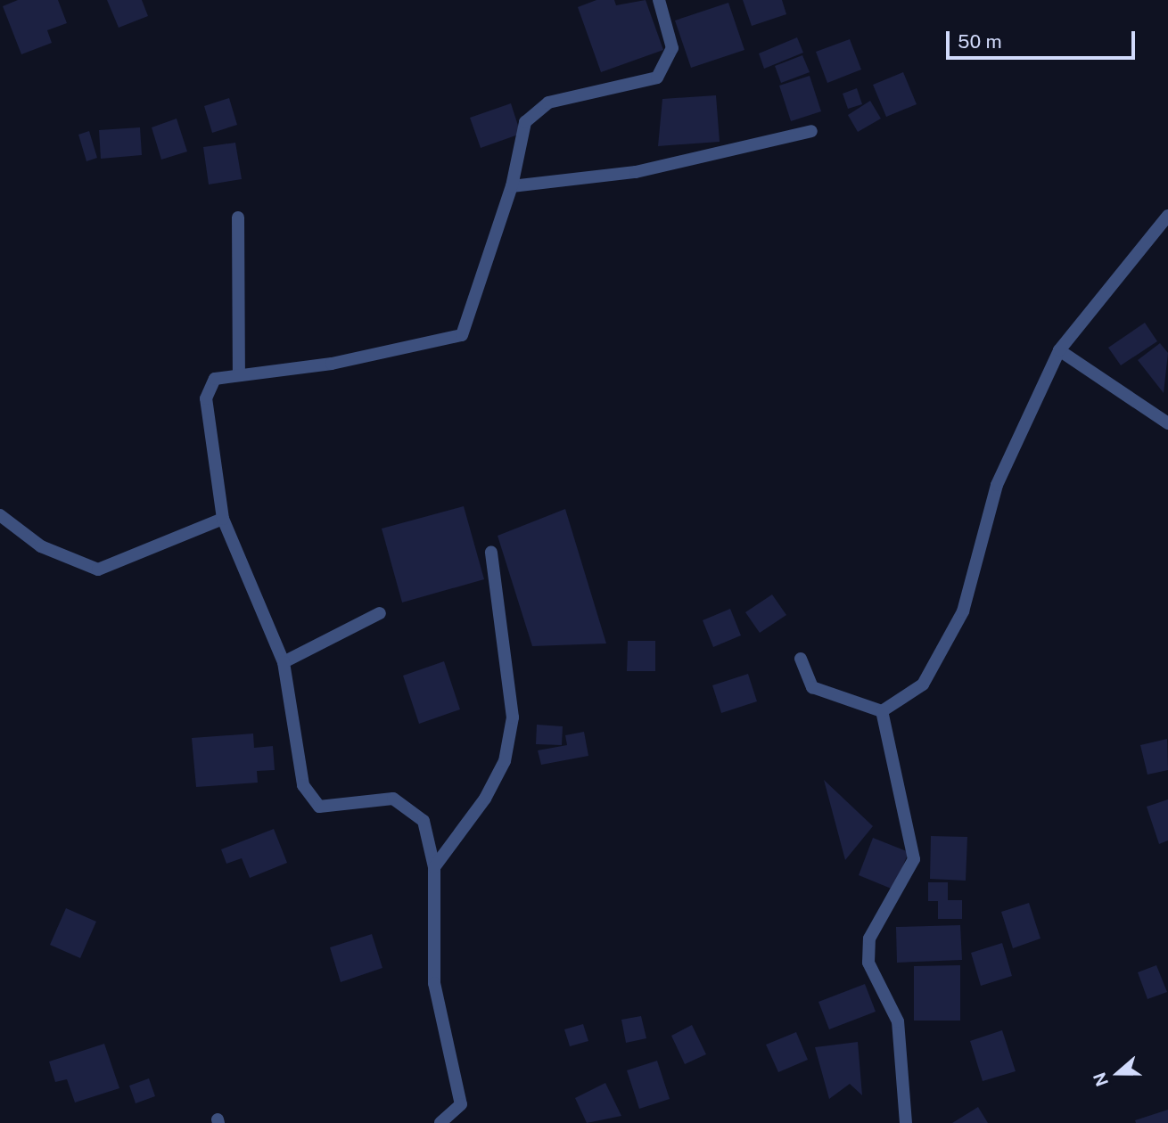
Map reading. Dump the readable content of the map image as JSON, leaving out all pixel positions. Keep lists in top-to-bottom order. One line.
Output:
{"scale_bar":"50 m","north":"left"}
